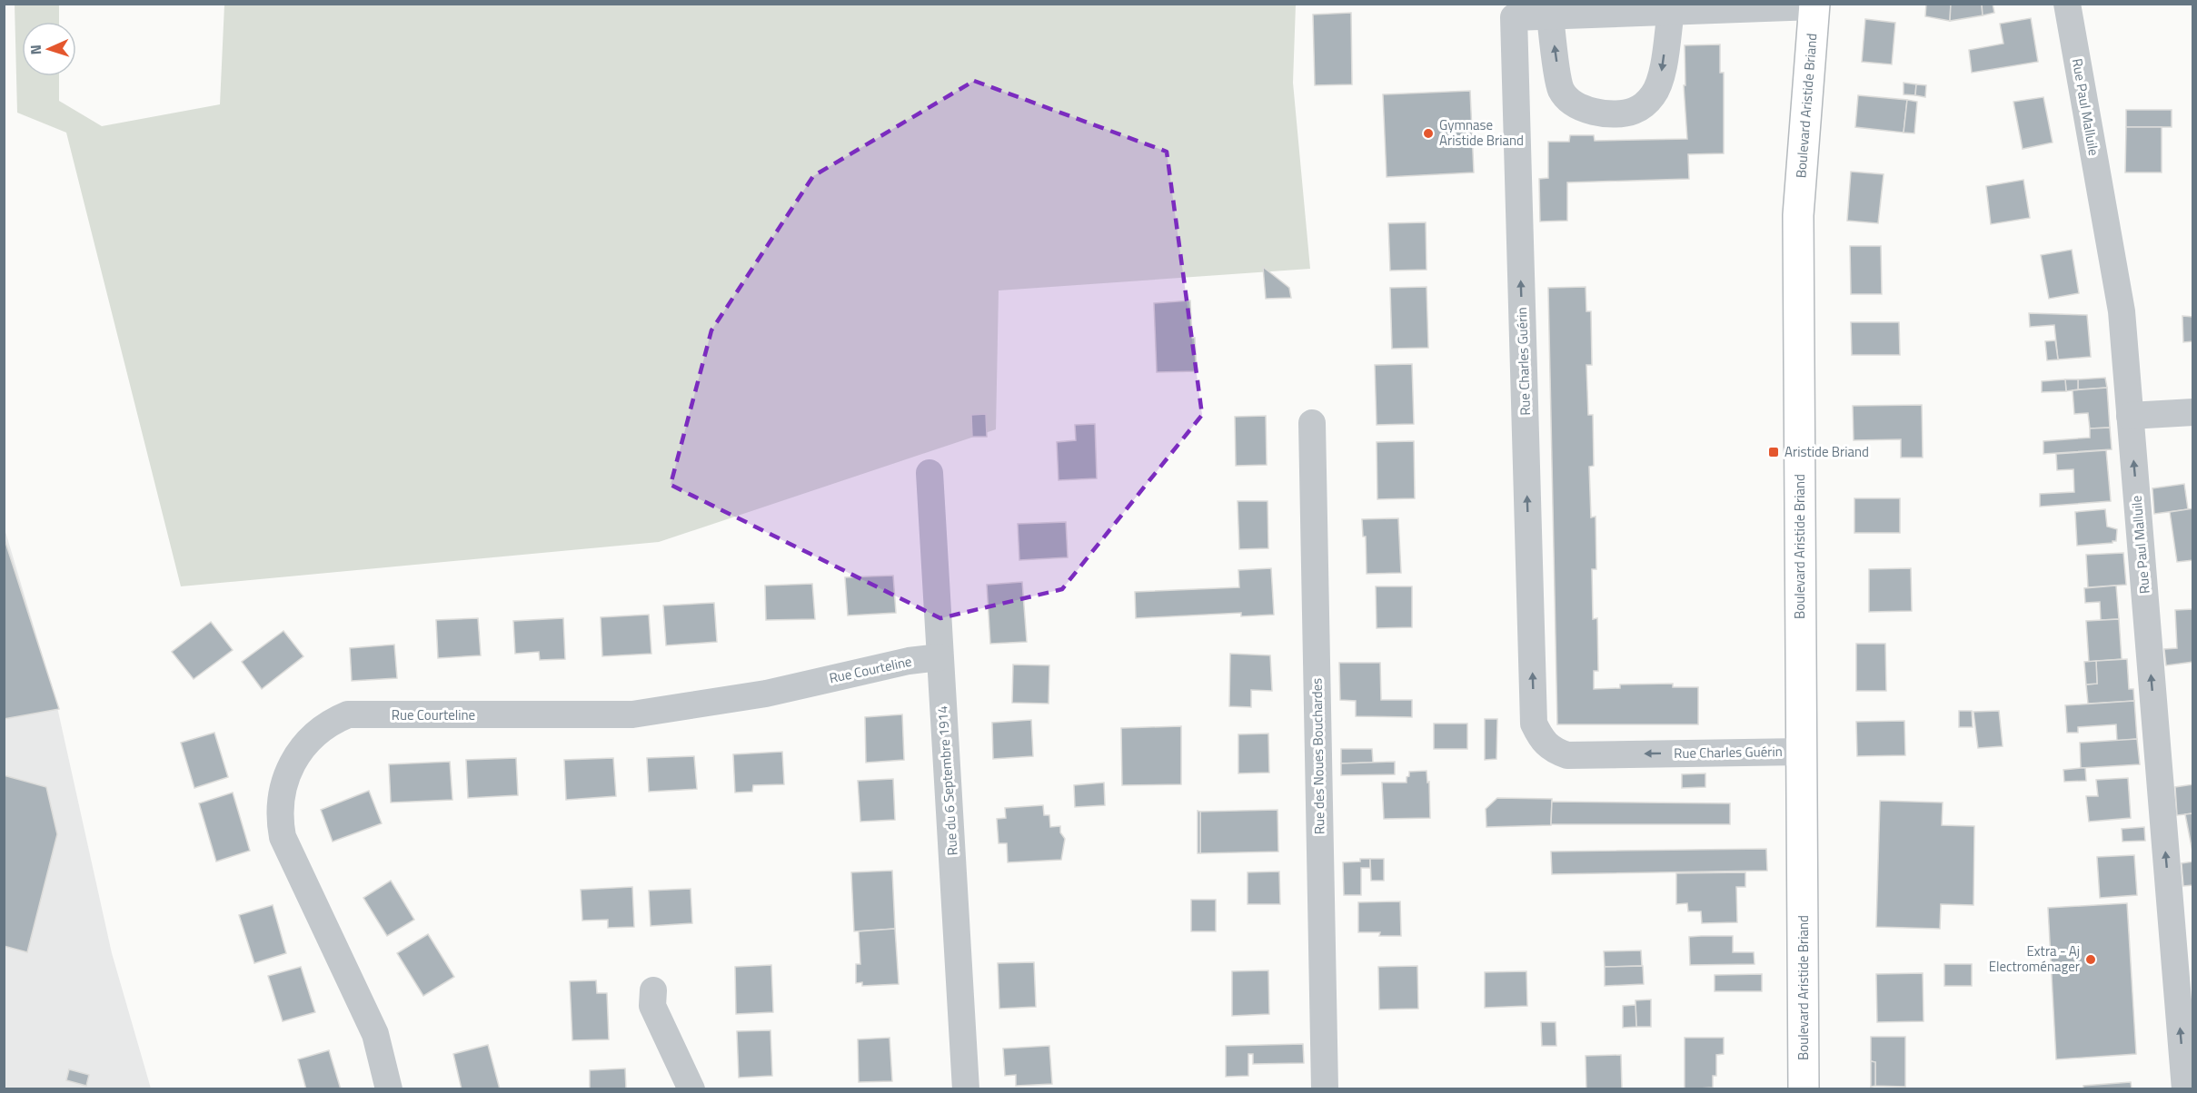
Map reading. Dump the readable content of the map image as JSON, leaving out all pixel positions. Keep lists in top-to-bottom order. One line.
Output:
{"streets":{"main road":["Boulevard Aristide Briand"],"street":["Rue Paul Malluile","Rue Charles Guérin","Rue Courteline","Rue des Noues Bouchardes","Rue du 6 Septembre 1914"]},"crossings":[["Boulevard Aristide Briand","Rue Charles Guérin"],["Rue Courteline","Rue du 6 Septembre 1914"]],"one_way":["Rue Paul Malluile"],"places":{"other":["Gymnase Aristide Briand","Extra - Aj Electroménager"],"transit":["Aristide Briand"]},"north":"left"}
